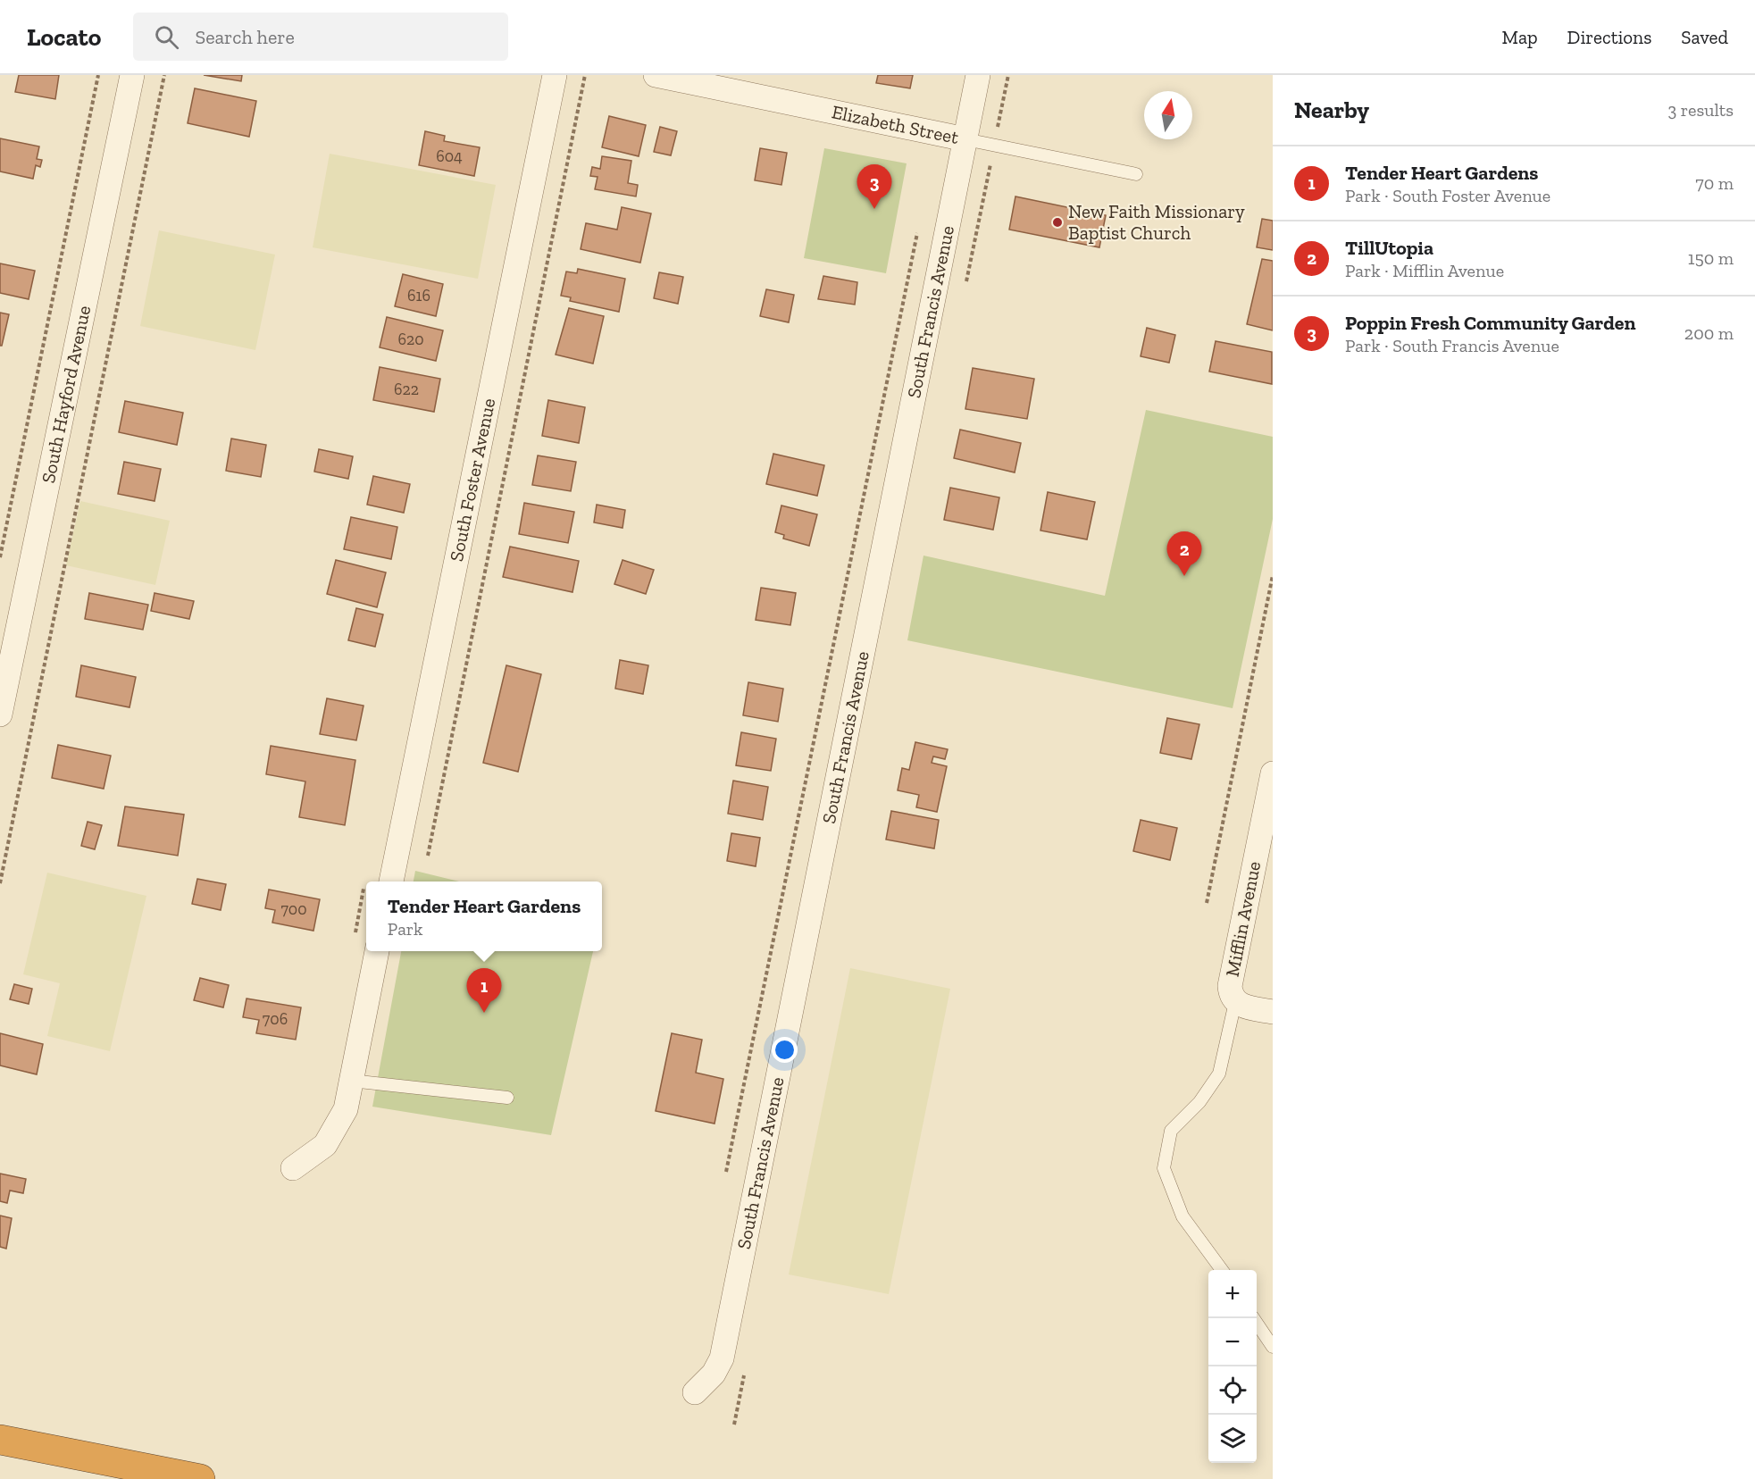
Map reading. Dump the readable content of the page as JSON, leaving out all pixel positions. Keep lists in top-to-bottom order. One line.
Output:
{"streets":{"street":["Elizabeth Street","South Francis Avenue","South Hayford Avenue","South Foster Avenue","Mifflin Avenue"]},"crossings":[["Elizabeth Street","South Francis Avenue"]],"places":["New Faith Missionary Baptist Church"],"house_numbers":["604","616","620","622","700","706"],"north":"top","page":{"header":"Locato","search":"Search here","nav":["Map","Directions","Saved"],"heading":["Nearby","3 results"],"list":[{"mark":"1","name":"Tender Heart Gardens","note":"Park · South Foster Avenue","value":"70 m"},{"mark":"2","name":"TillUtopia","note":"Park · Mifflin Avenue","value":"150 m"},{"mark":"3","name":"Poppin Fresh Community Garden","note":"Park · South Francis Avenue","value":"200 m"}],"pins":["3","2","1"],"popup":["Tender Heart Gardens","Park"],"map_buttons":["+","−"]}}
